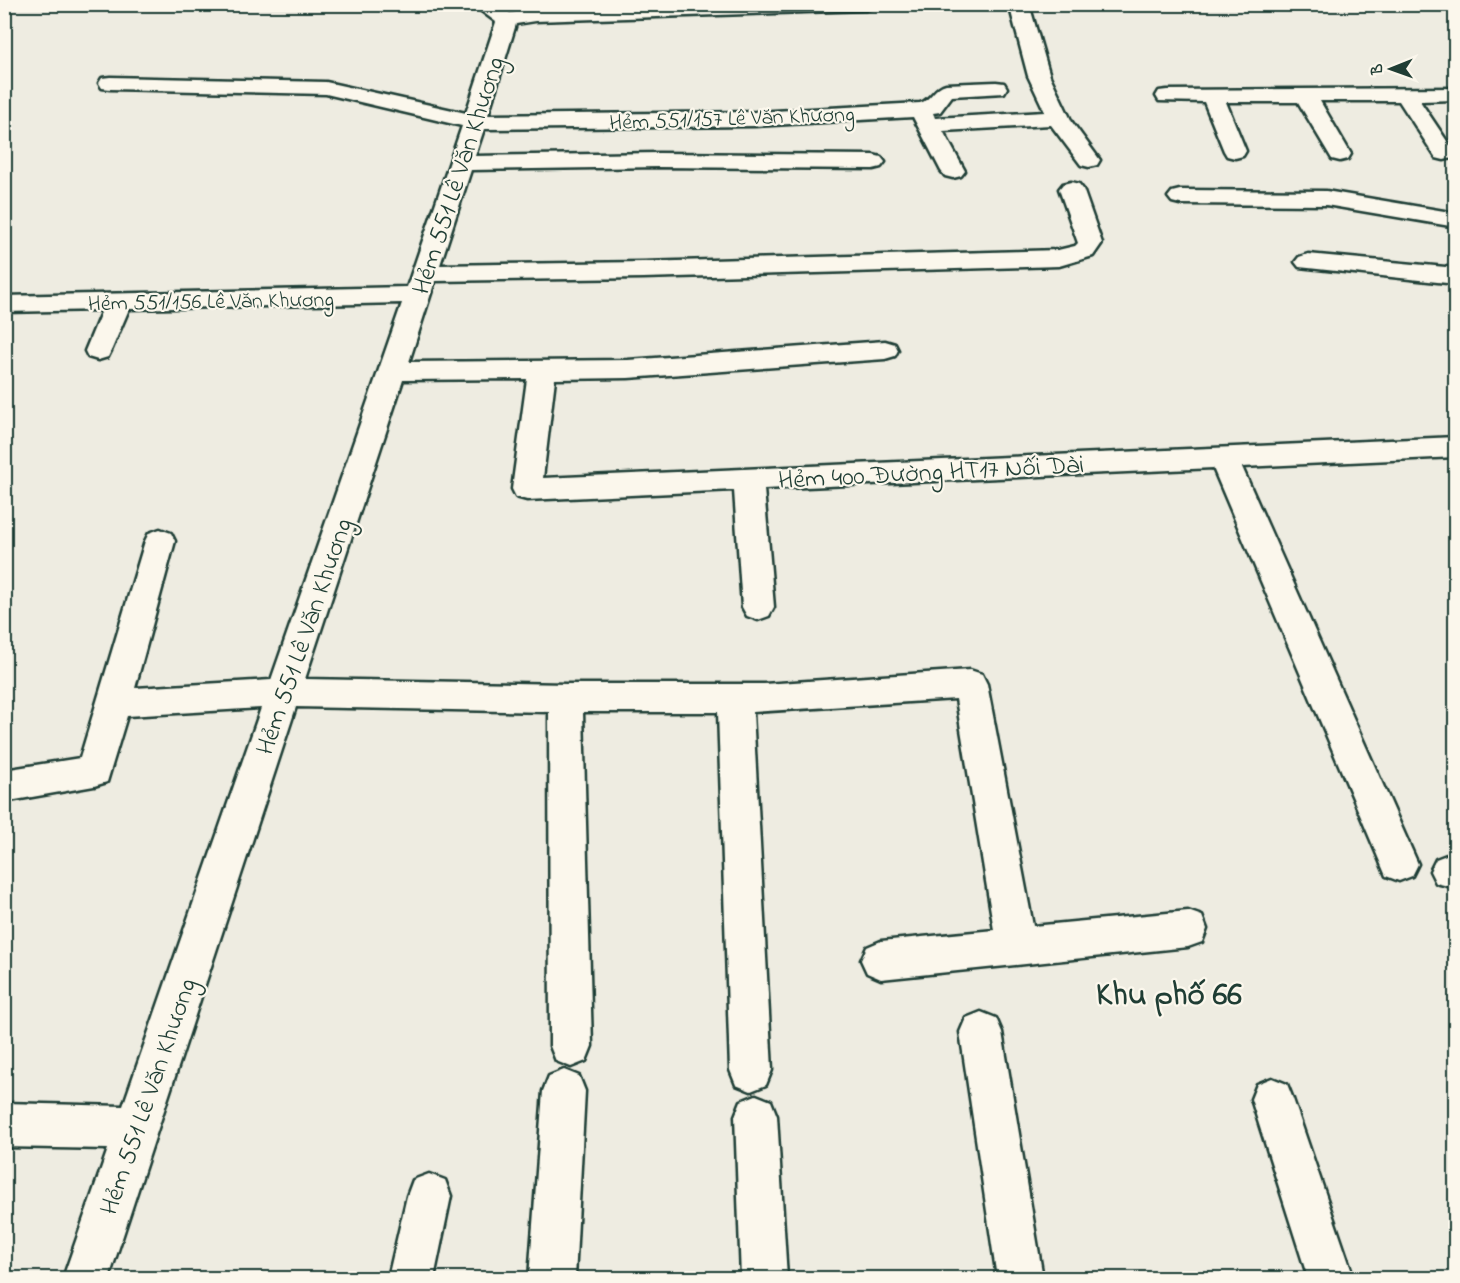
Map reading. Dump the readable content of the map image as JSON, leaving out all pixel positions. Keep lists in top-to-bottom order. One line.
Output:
{"streets":{"street":["Hẻm 551/157 Lê Văn Khương","Hẻm 551 Lê Văn Khương","Hẻm 551/156 Lê Văn Khương","Hẻm 400 Đường HT17 Nối Dài"]},"crossings":[["Hẻm 551/157 Lê Văn Khương","Hẻm 551 Lê Văn Khương"],["Hẻm 551 Lê Văn Khương","Hẻm 551/156 Lê Văn Khương"]],"districts":["Khu phố 66"],"north":"left"}
